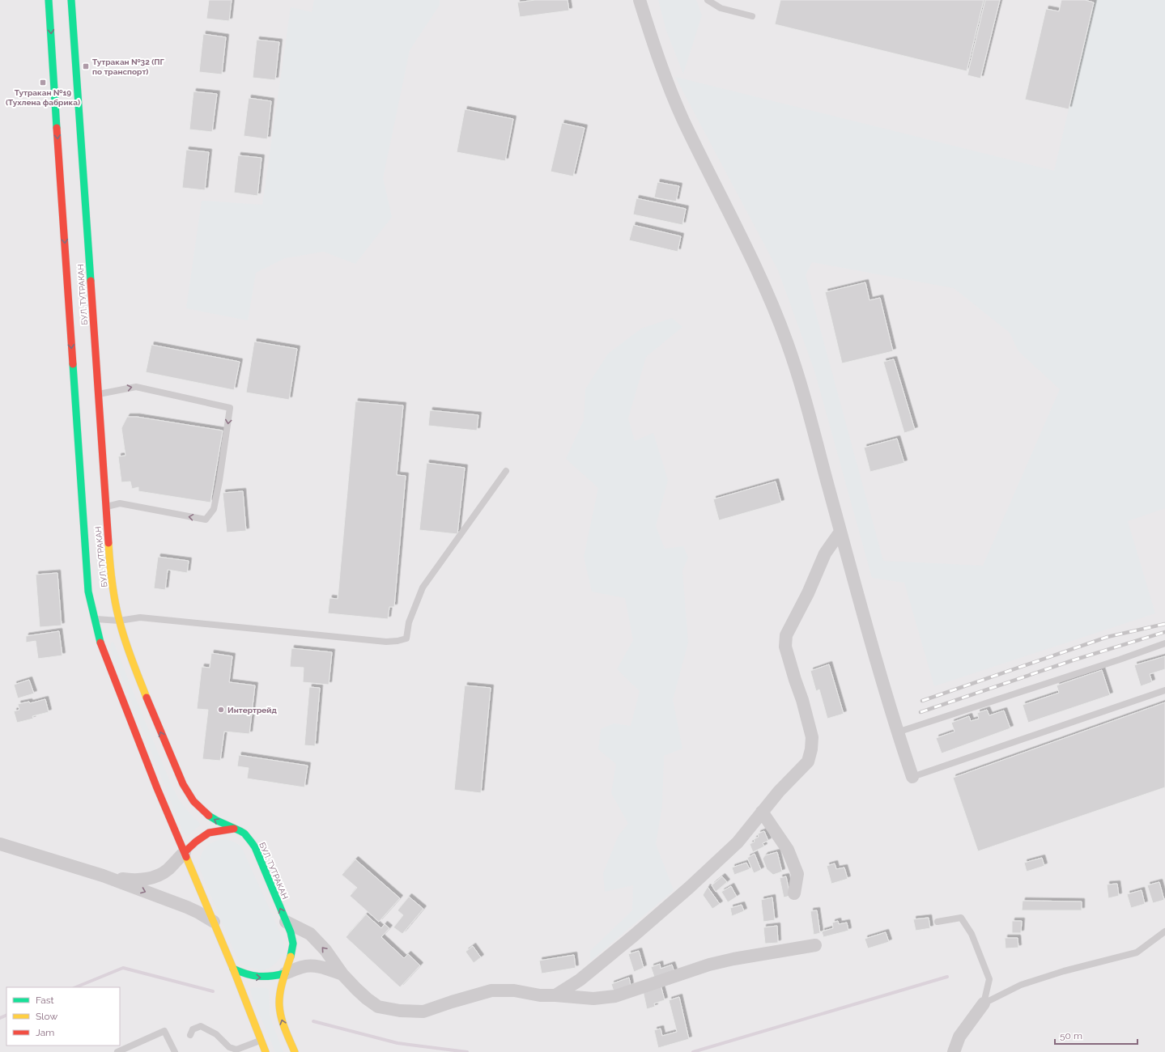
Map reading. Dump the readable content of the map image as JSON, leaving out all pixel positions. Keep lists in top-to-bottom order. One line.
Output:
{"streets":{"main road":["БУЛ. ТУТРАКАН"]},"places":{"transit":["Тутракан №32 (ПГ по транспорт)","Тутракан №19 (Тухлена фабрика)"],"other":["Интертрейд"]},"legend":["Fast","Slow","Jam"],"scale_bar":"50 m"}
